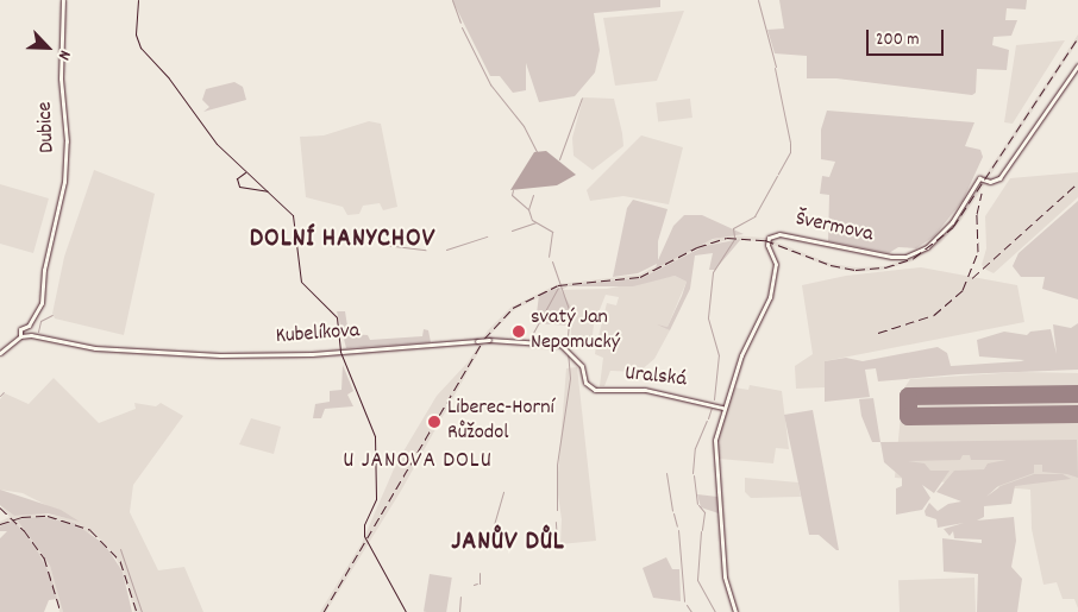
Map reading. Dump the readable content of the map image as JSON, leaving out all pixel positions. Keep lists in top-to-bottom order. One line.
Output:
{"streets":{"street":["Dubice","Švermova","Kubelíkova","Uralská"]},"crossings":[["Dubice","Kubelíkova"],["Švermova","Uralská"],["Kubelíkova","Uralská"]],"districts":["DOLNÍ HANYCHOV","U JANOVA DOLU","JANŮV DŮL"],"places":["svatý Jan Nepomucký","Liberec-Horní Růžodol"],"scale_bar":"200 m","north":"bottom right"}
